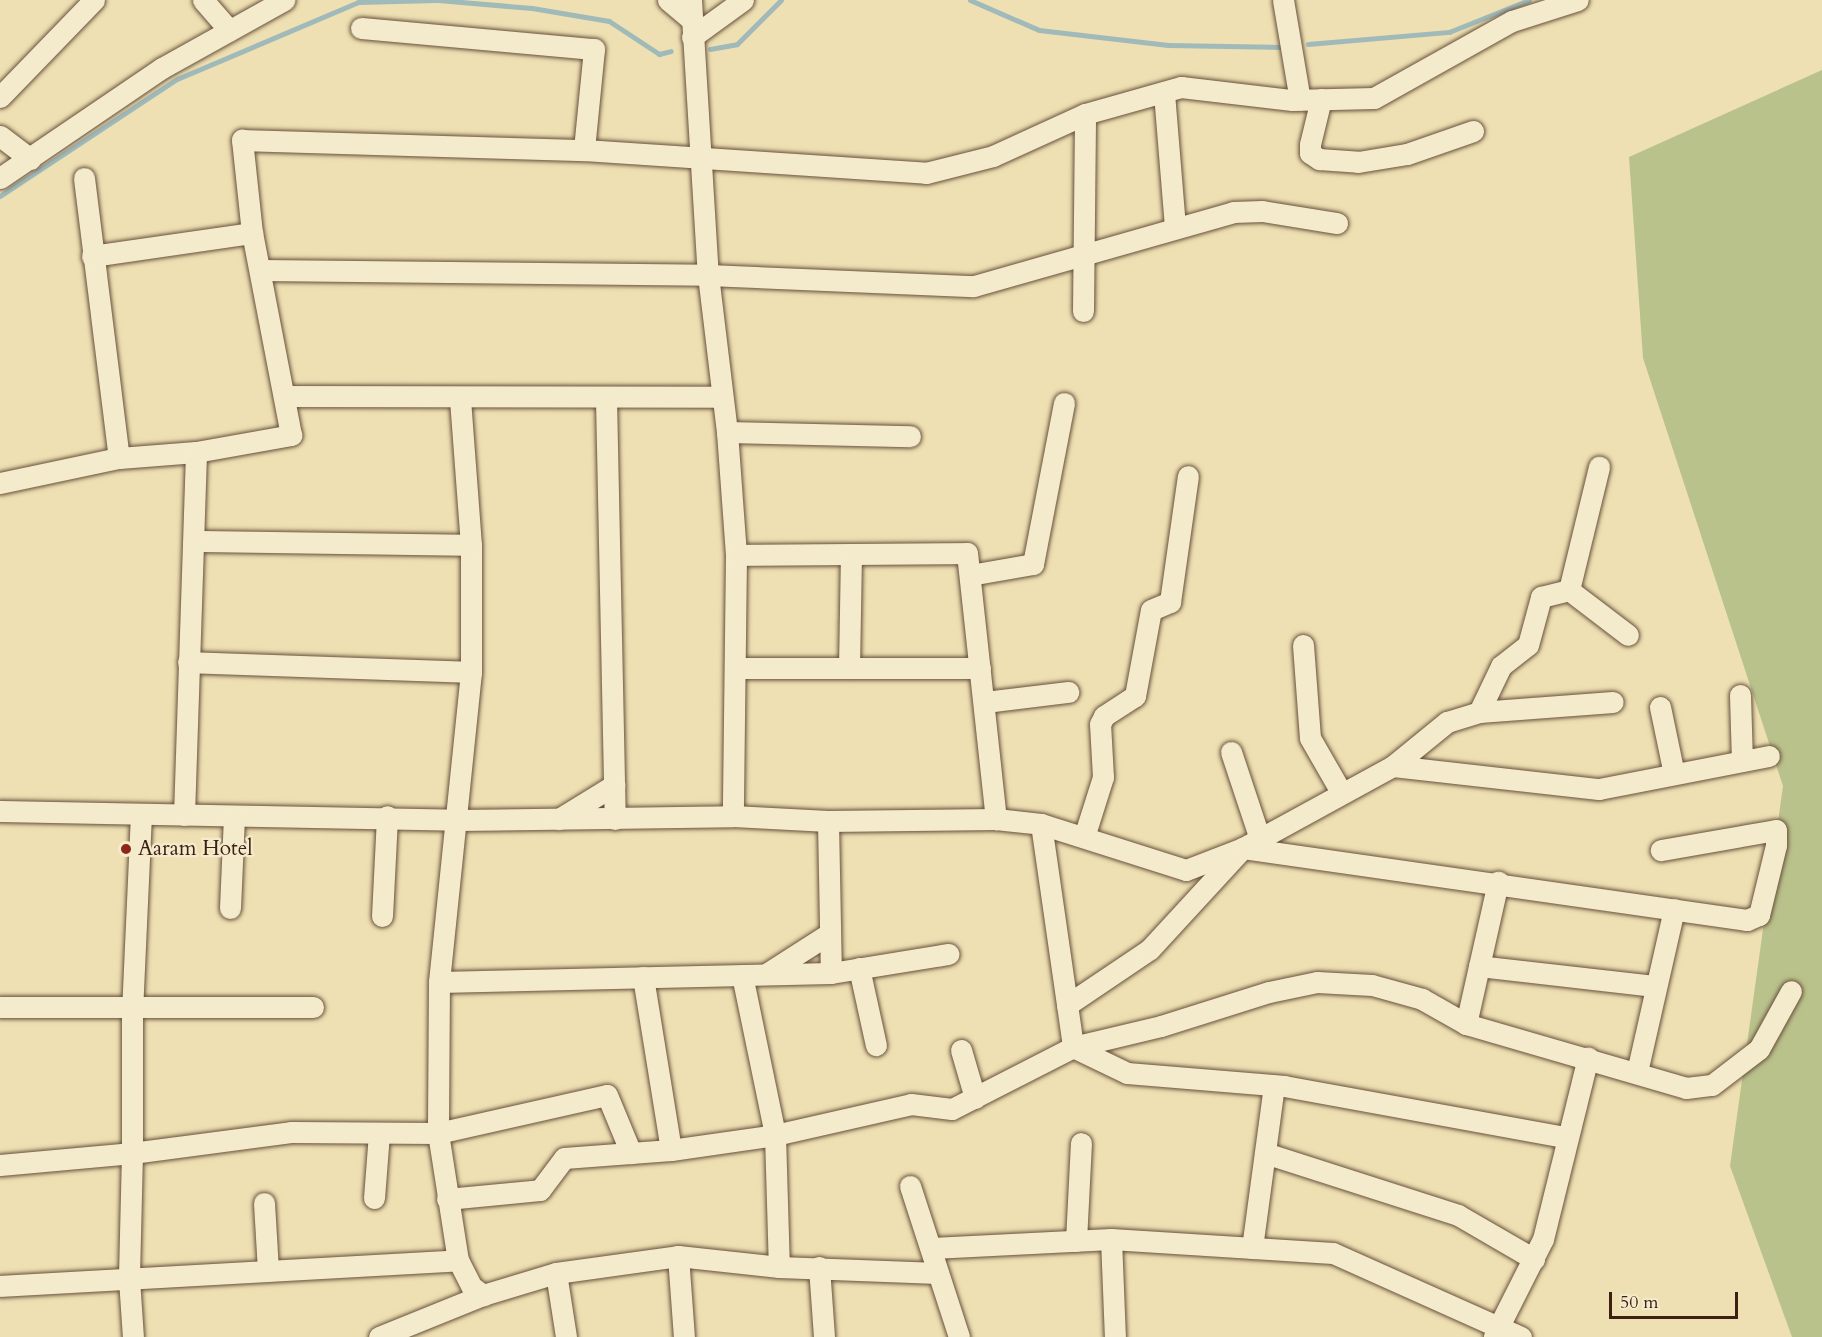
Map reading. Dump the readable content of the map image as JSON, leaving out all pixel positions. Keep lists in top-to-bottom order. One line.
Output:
{"places":["Aaram Hotel"],"scale_bar":"50 m"}
